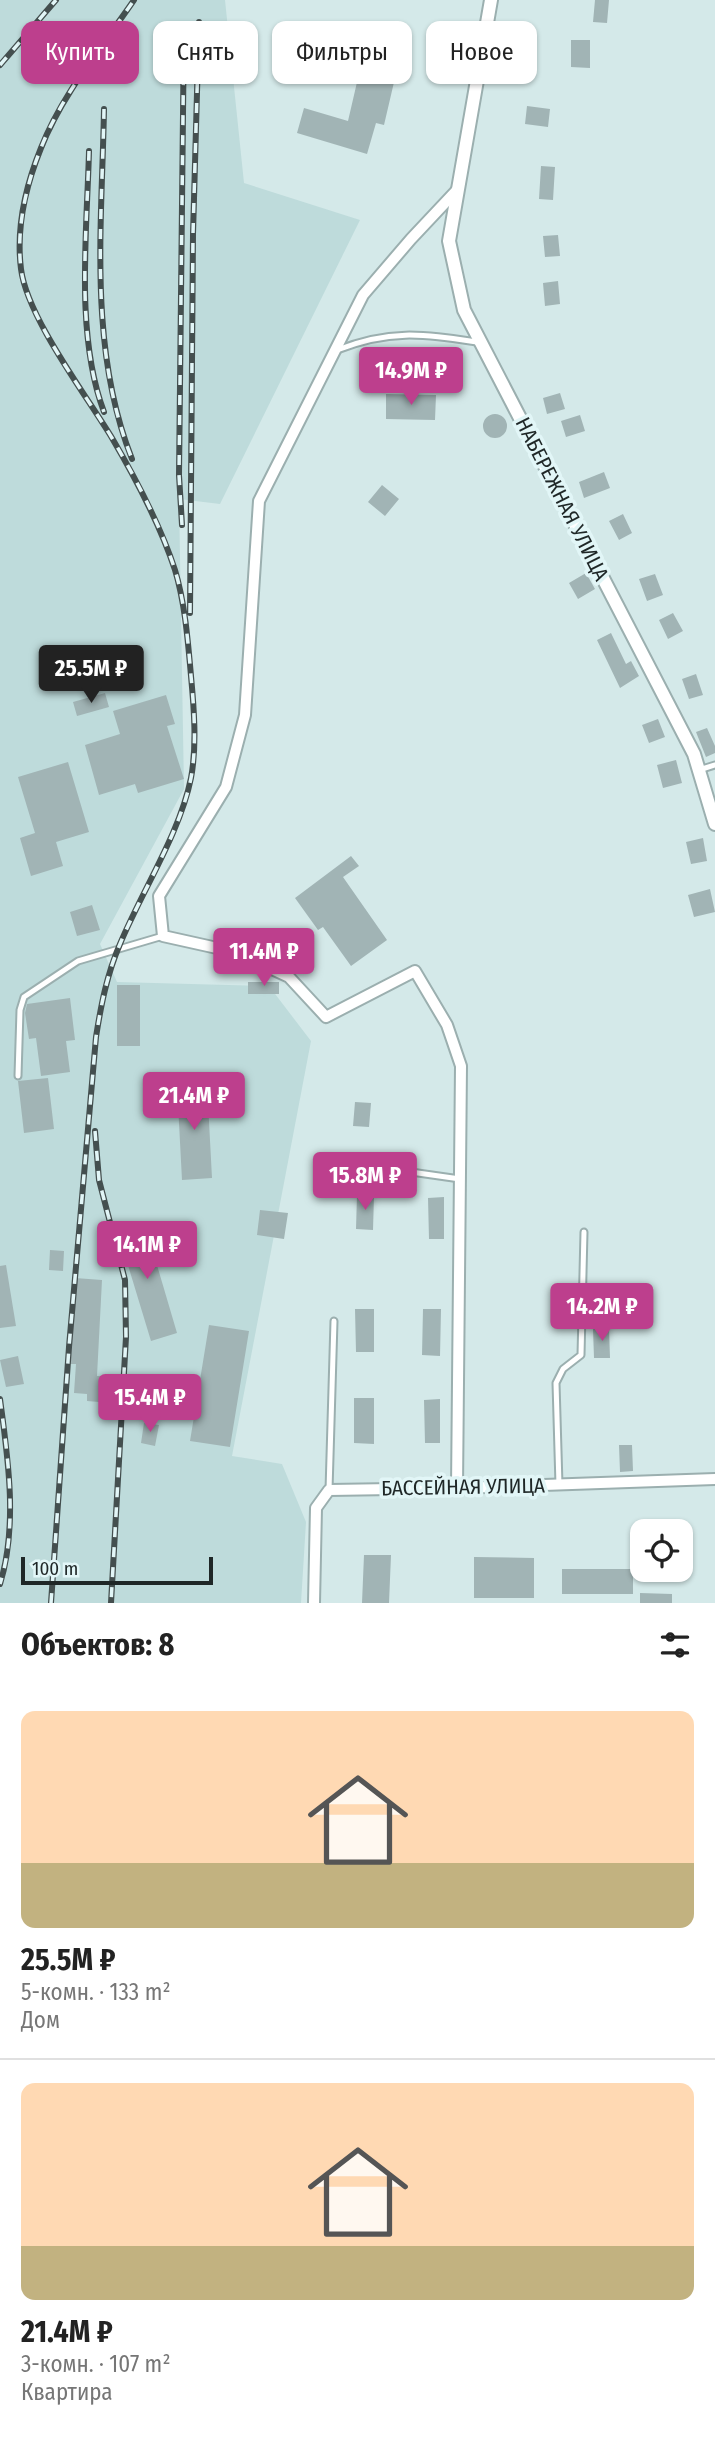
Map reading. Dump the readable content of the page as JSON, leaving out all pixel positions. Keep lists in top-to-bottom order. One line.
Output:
{"streets":{"street":["НАБЕРЕЖНАЯ УЛИЦА","БАССЕЙНАЯ УЛИЦА"]},"scale_bar":"100 m","page":{"chip":["Купить","Снять","Фильтры","Новое"],"price":["14.9M ₽","25.5M ₽","11.4M ₽","21.4M ₽","15.8M ₽","14.1M ₽","14.2M ₽","15.4M ₽"],"scale":"100 m","heading":"Объектов: 8","list":[{"name":"25.5M ₽","note":"5-комн. · 133 m² · Дом"},{"name":"21.4M ₽","note":"3-комн. · 107 m² · Квартира"}]}}
